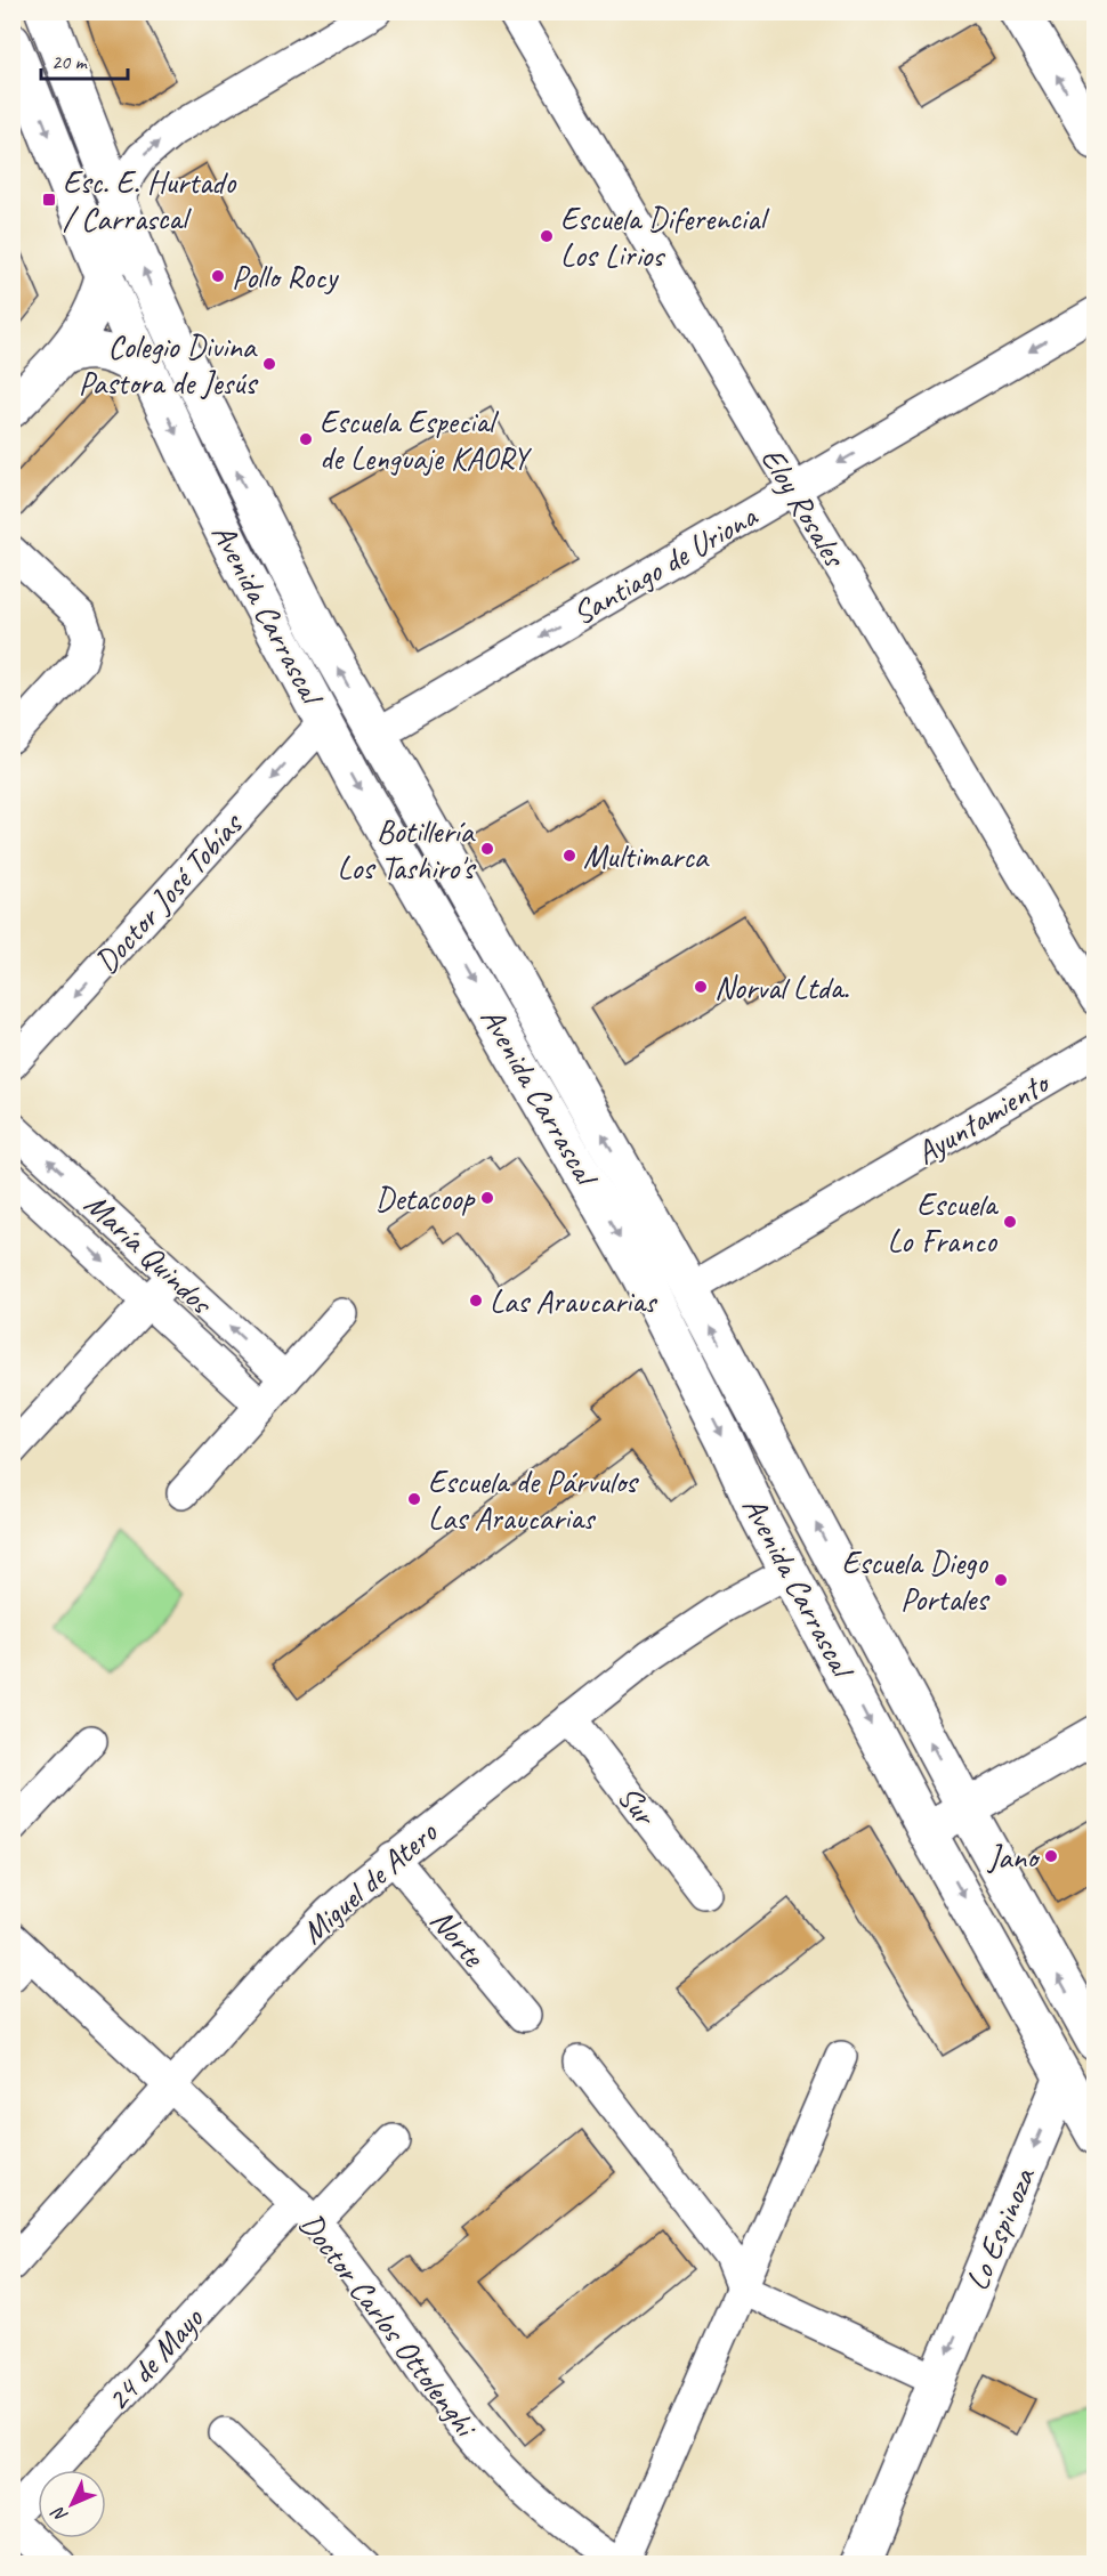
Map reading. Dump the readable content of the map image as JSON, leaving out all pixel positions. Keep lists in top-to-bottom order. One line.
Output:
{"streets":{"main road":["Avenida Carrascal","Lo Espinoza"],"street":["Eloy Rosales","Santiago de Uriona","Doctor José Tobías","Ayuntamiento","María Quindos","Sur","Miguel de Atero","Norte","Doctor Carlos Ottolenghi","24 de Mayo"]},"crossings":[["Eloy Rosales","Santiago de Uriona"],["Santiago de Uriona","Avenida Carrascal"],["Avenida Carrascal","Doctor José Tobías"],["Avenida Carrascal","Ayuntamiento"],["Avenida Carrascal","Miguel de Atero"],["Avenida Carrascal","Lo Espinoza"],["Sur","Miguel de Atero"],["Miguel de Atero","Norte"],["Miguel de Atero","Doctor Carlos Ottolenghi"],["Doctor Carlos Ottolenghi","24 de Mayo"]],"one_way":["Santiago de Uriona","Doctor José Tobías","Lo Espinoza"],"places":{"transit":["Esc. E. Hurtado / Carrascal"],"other":["Escuela Diferencial Los Lirios","Pollo Rocy","Colegio Divina Pastora de Jesús","Escuela Especial de Lenguaje KAORY","Botillería Los Tashiro's","Multimarca","Norval Ltda.","Detacoop","Escuela Lo Franco","Las Araucarias","Escuela de Párvulos Las Araucarias","Escuela Diego Portales","Jano"]},"scale_bar":"20 m","north":"bottom left"}
